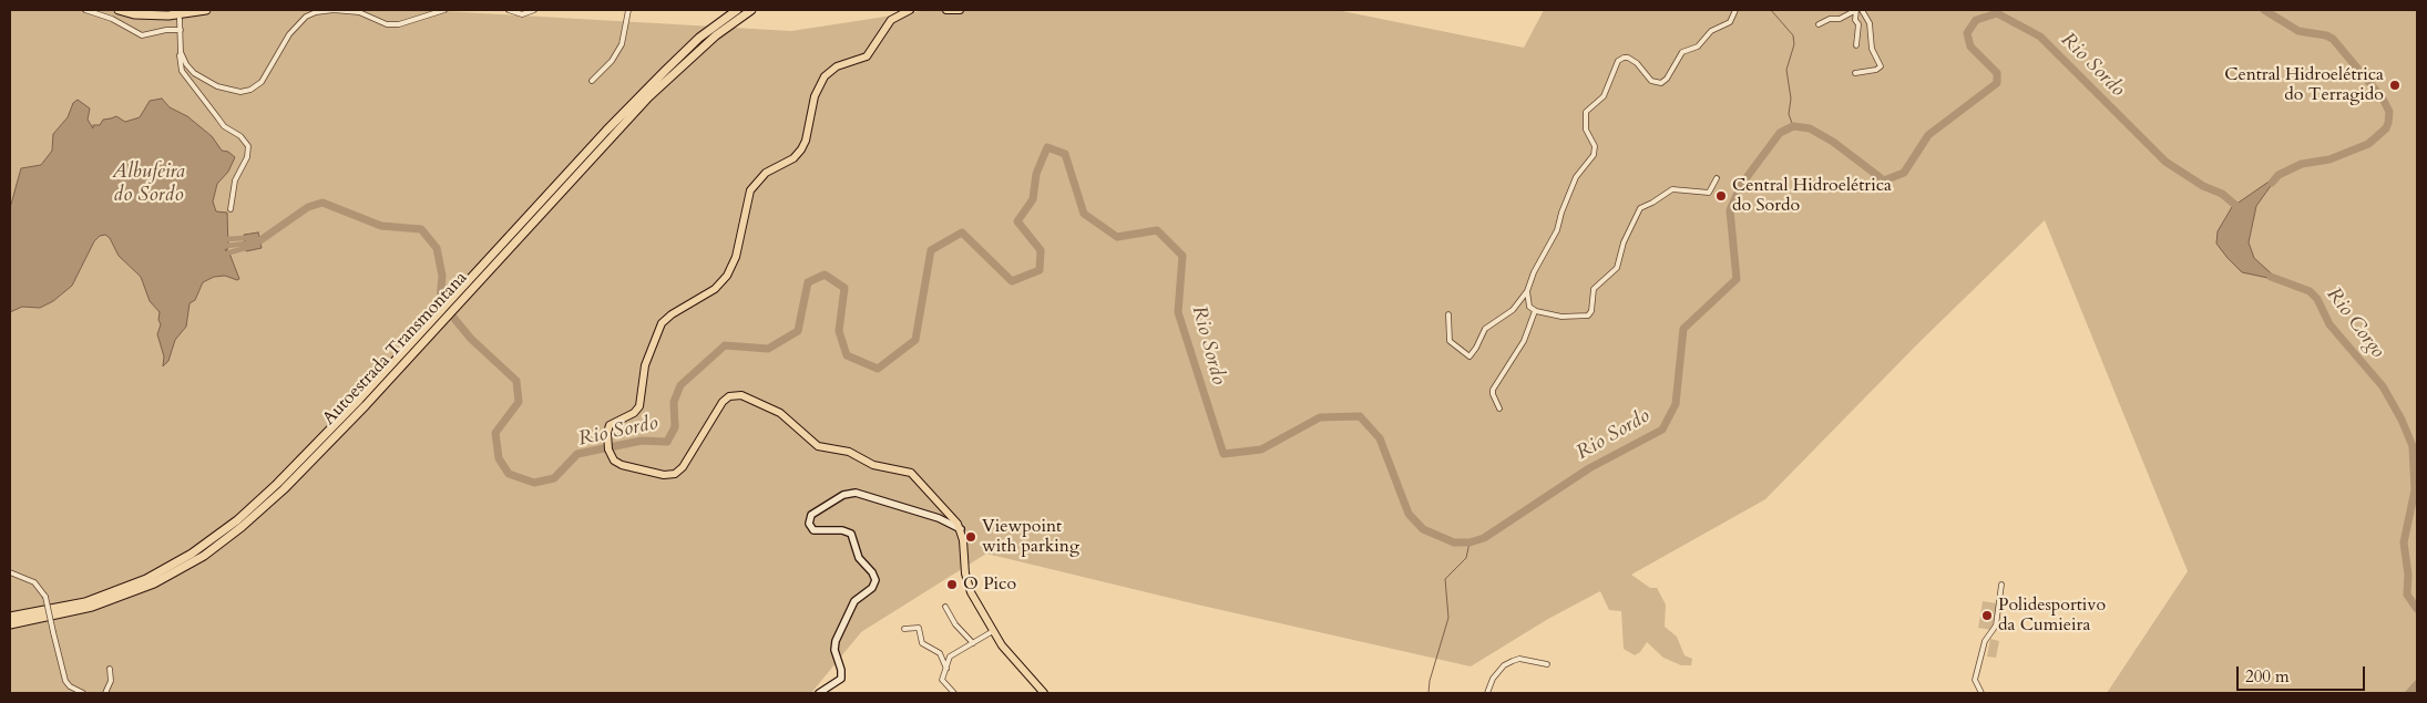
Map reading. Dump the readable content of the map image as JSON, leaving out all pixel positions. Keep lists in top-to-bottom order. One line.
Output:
{"streets":{"highway":["Autoestrada Transmontana"]},"water":["Rio Sordo","Albufeira do Sordo","Rio Corgo"],"places":["Central Hidroelétrica do Terragido","Central Hidroelétrica do Sordo","Viewpoint with parking","O Pico","Polidesportivo da Cumieira"],"scale_bar":"200 m"}
